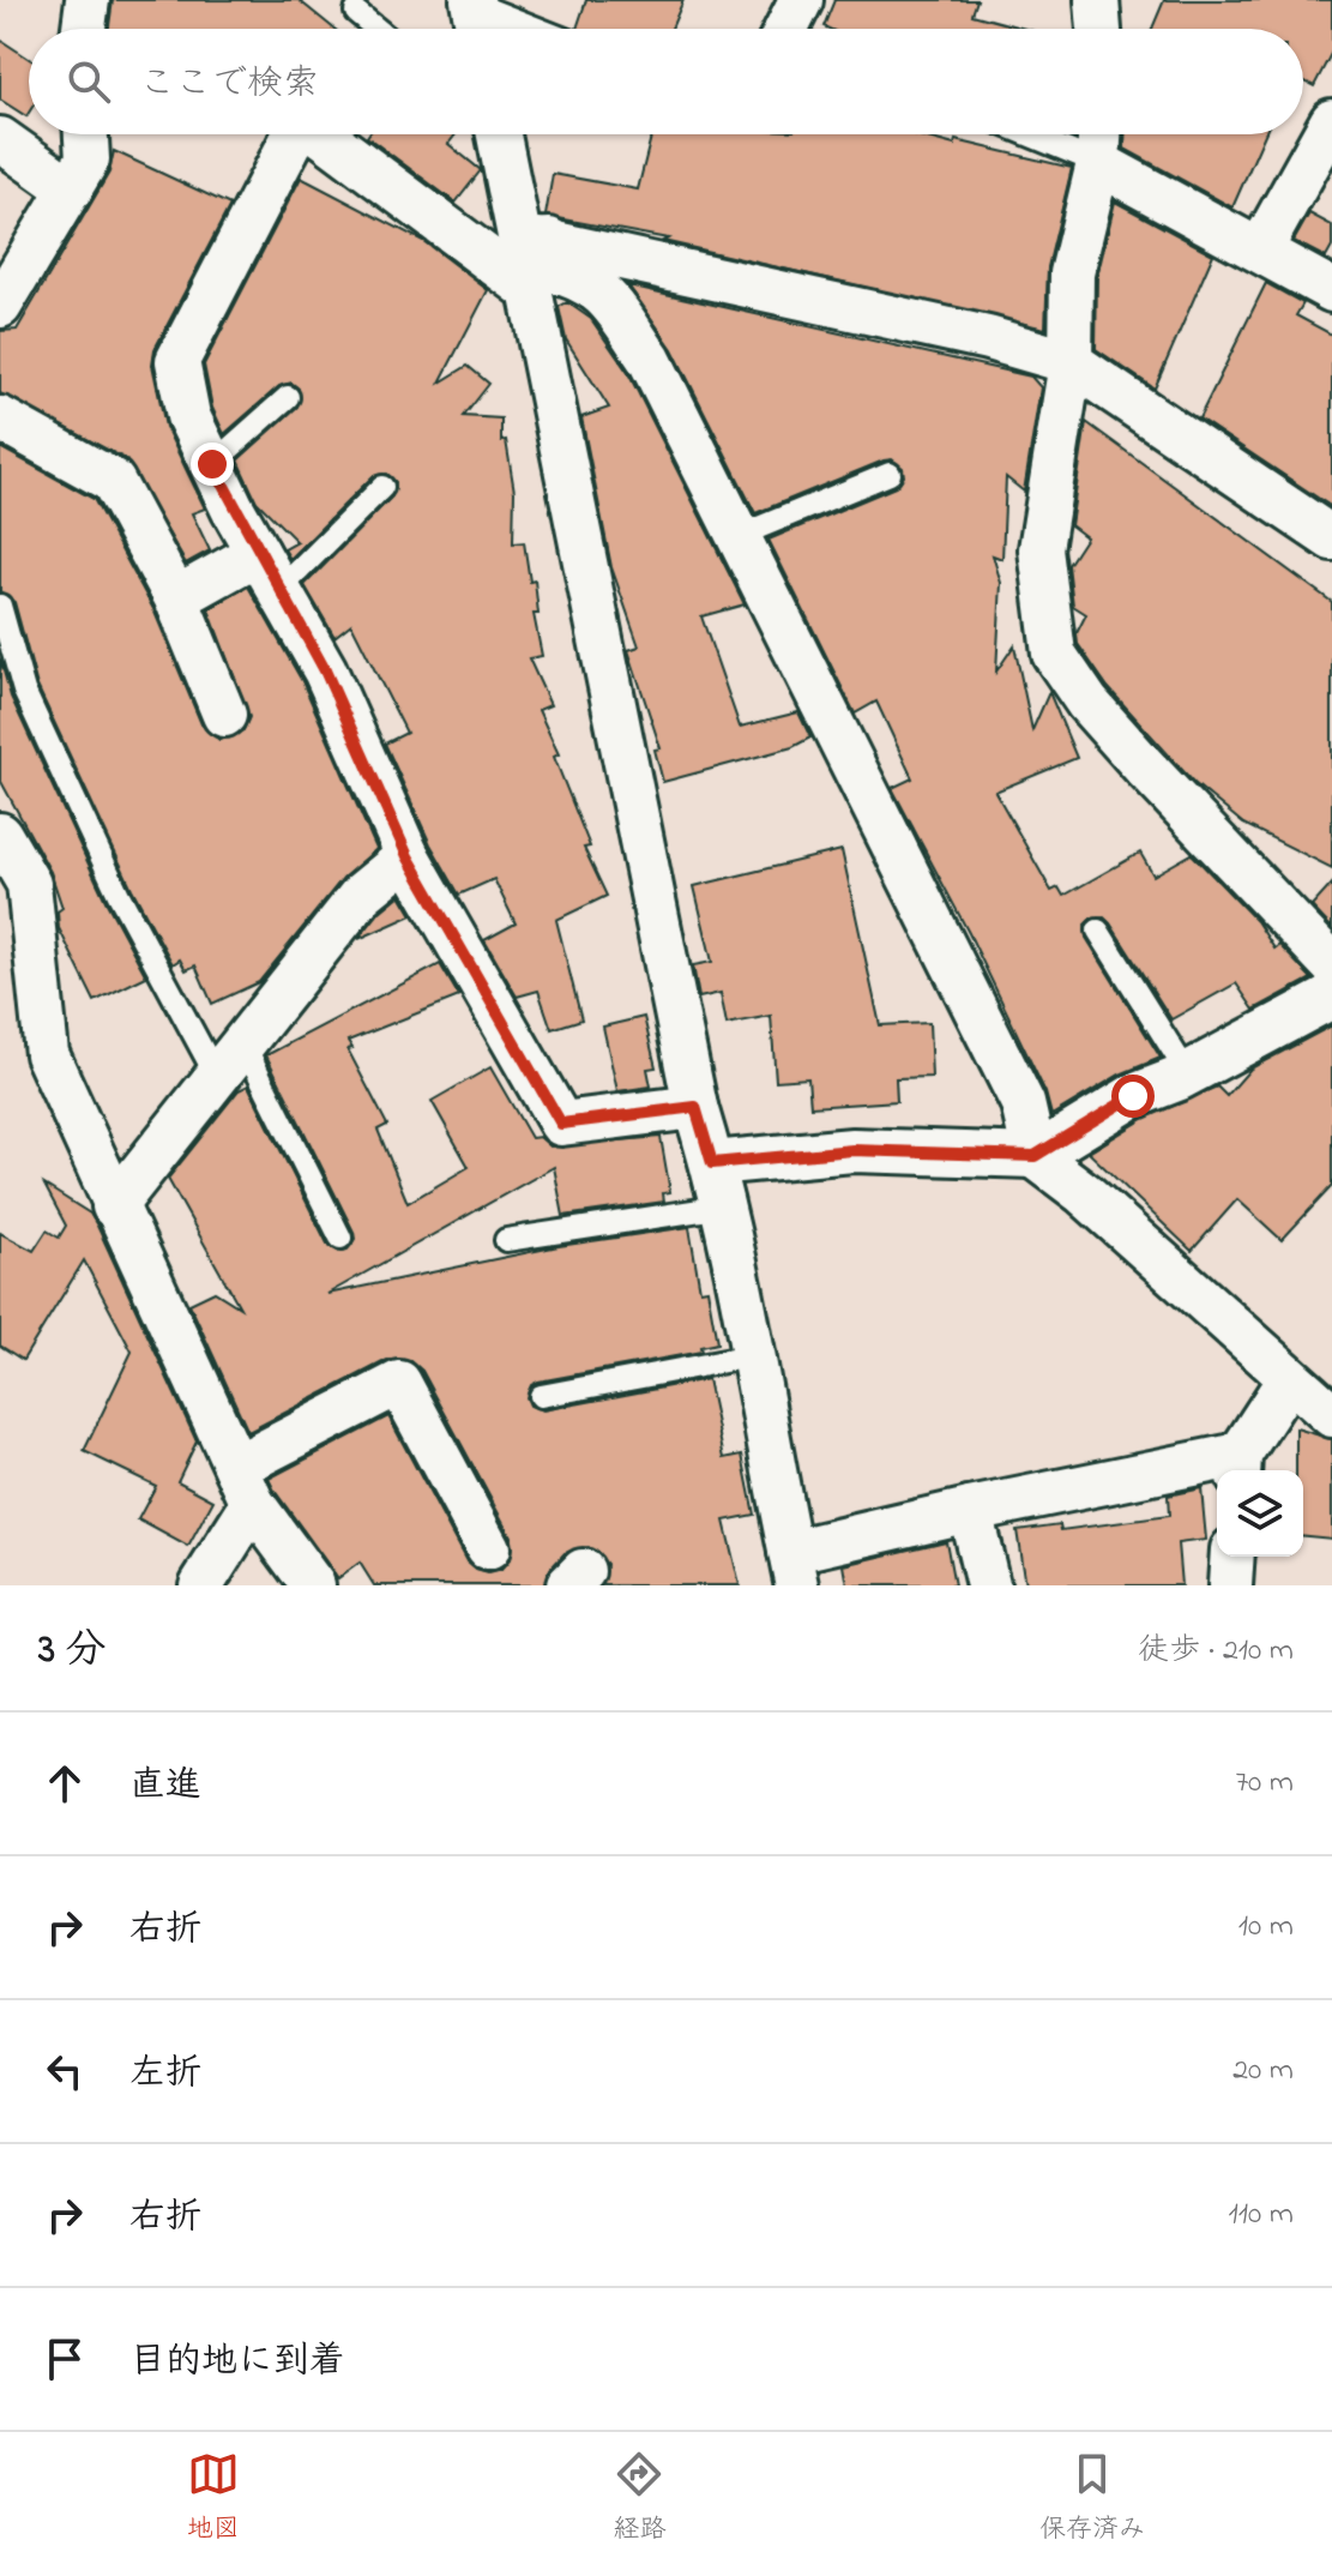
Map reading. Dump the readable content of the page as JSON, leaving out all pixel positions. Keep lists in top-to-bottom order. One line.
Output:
{"page":{"search":"ここで検索","heading":["3 分","徒歩 · 210 m"],"list":[["直進","70 m"],["右折","10 m"],["左折","20 m"],["右折","110 m"],"目的地に到着"],"nav":["地図","経路","保存済み"]}}
